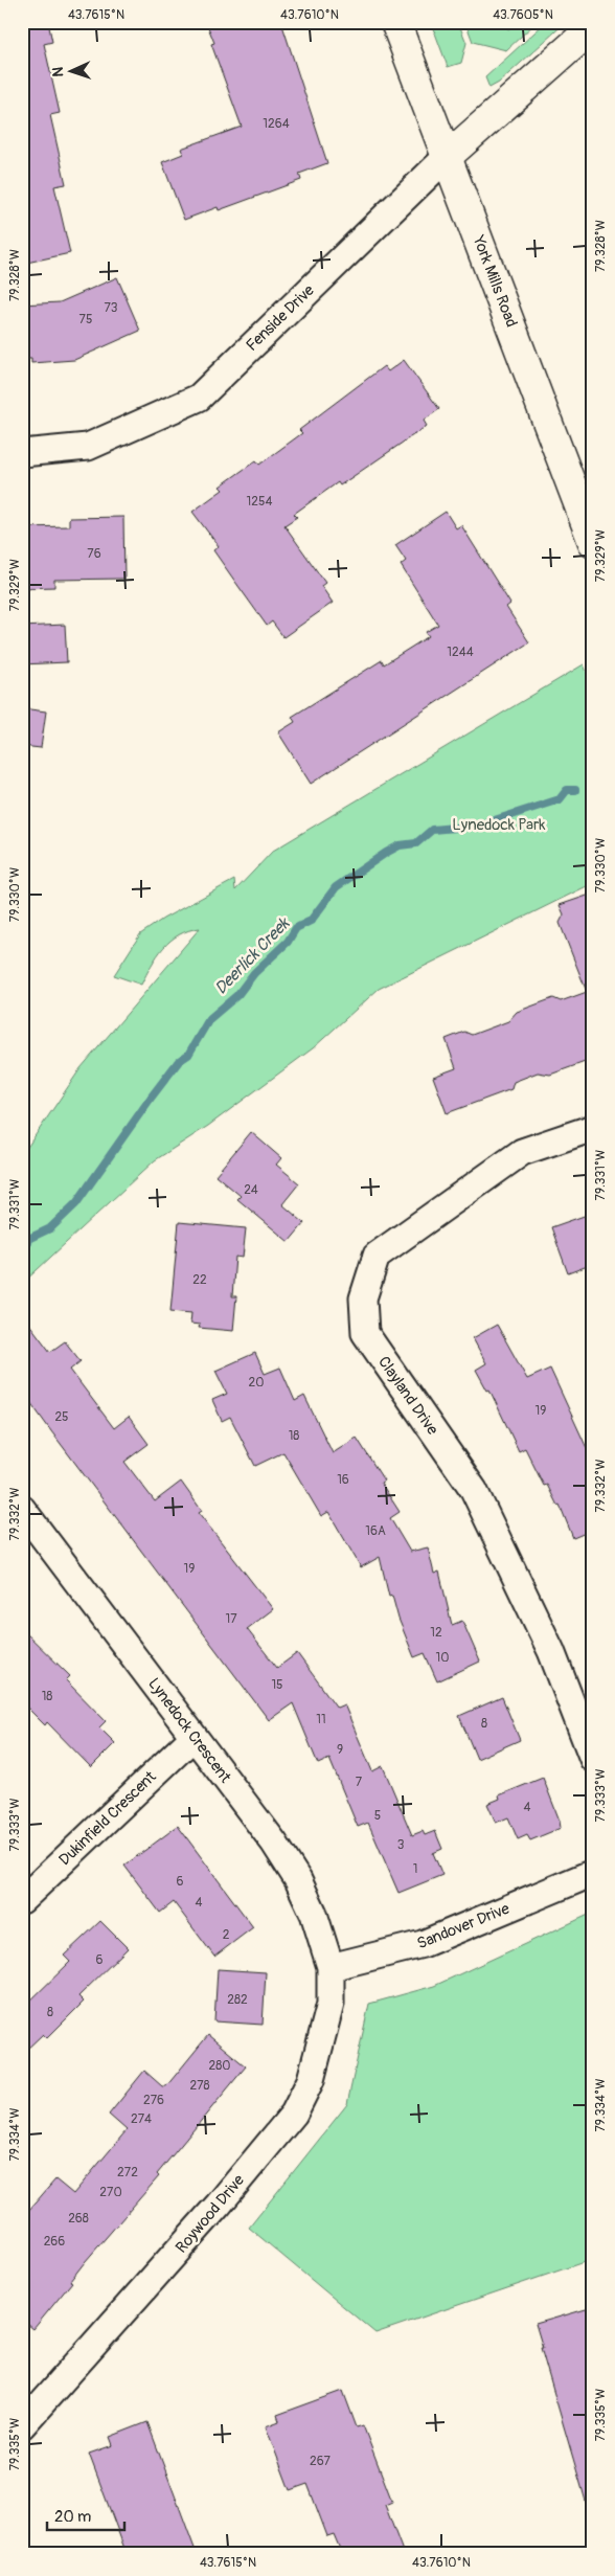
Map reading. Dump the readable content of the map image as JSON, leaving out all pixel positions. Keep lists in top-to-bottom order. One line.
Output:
{"streets":{"main road":["York Mills Road","Fenside Drive"],"street":["Clayland Drive","Lynedock Crescent","Dukinfield Crescent","Sandover Drive","Roywood Drive"]},"crossings":[["York Mills Road","Fenside Drive"],["Lynedock Crescent","Dukinfield Crescent"],["Lynedock Crescent","Sandover Drive"],["Lynedock Crescent","Roywood Drive"],["Sandover Drive","Roywood Drive"]],"water":["Deerlick Creek"],"parks":["Lynedock Park"],"house_numbers":["1264","73","75","1254","76","1244","24","22","20","19","25","18","16","16A","19","17","12","10","15","18","11","8","9","7","4","5","3","1","6","4","2","6","282","8","280","278","276","274","272","270","268","266","267"],"scale_bar":"20 m","north":"left","coordinates":["43.7615°N","43.7610°N","43.7605°N","79.328°W","79.329°W","79.330°W","79.331°W","79.332°W","79.333°W","79.334°W","79.335°W"]}
